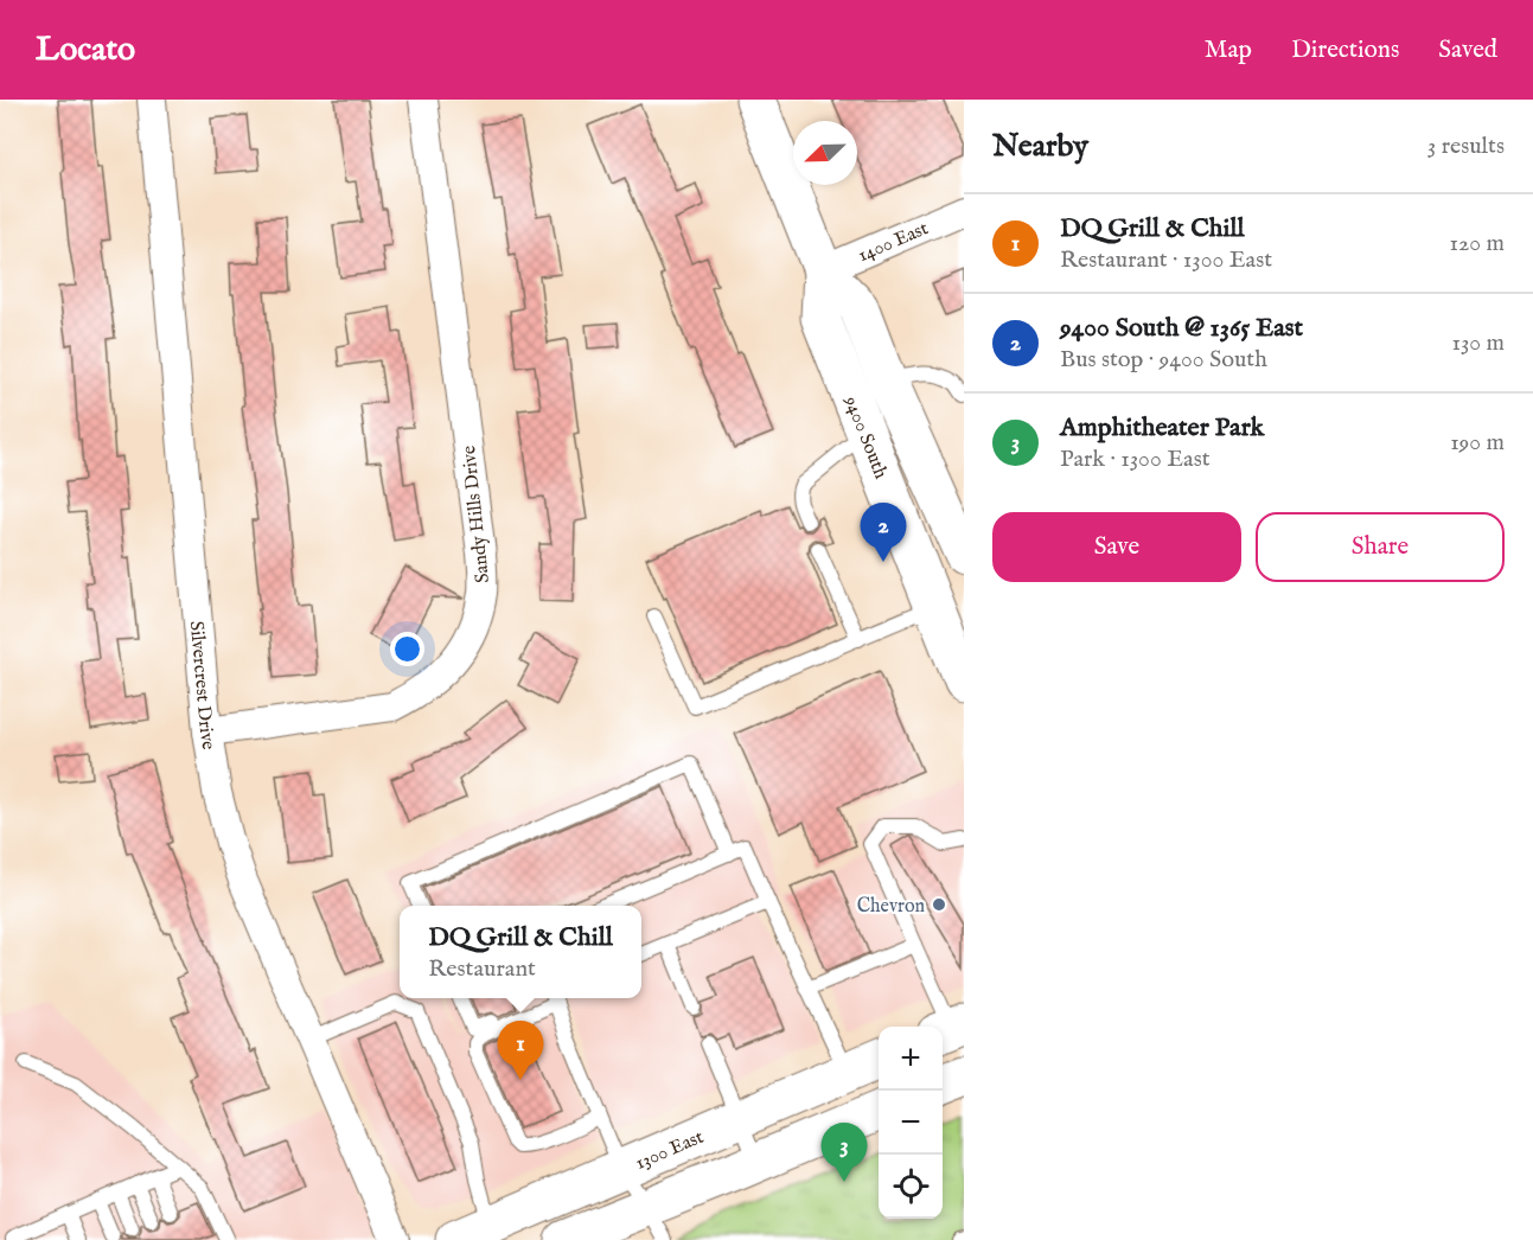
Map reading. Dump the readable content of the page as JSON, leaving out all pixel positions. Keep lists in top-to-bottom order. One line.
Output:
{"streets":{"main road":["9400 South","1300 East"],"street":["1400 East","Sandy Hills Drive","Silvercrest Drive"]},"crossings":[["1400 East","9400 South"],["Sandy Hills Drive","Silvercrest Drive"]],"places":["Chevron"],"north":"bottom left","page":{"header":"Locato","nav":["Map","Directions","Saved"],"heading":["Nearby","3 results"],"list":[{"mark":"1","name":"DQ Grill & Chill","note":"Restaurant · 1300 East","value":"120 m"},{"mark":"2","name":"9400 South @ 1365 East","note":"Bus stop · 9400 South","value":"130 m"},{"mark":"3","name":"Amphitheater Park","note":"Park · 1300 East","value":"190 m"}],"buttons":["Save","Share"],"pins":["2","1","3"],"popup":["DQ Grill & Chill","Restaurant"],"map_buttons":["+","−"]}}
